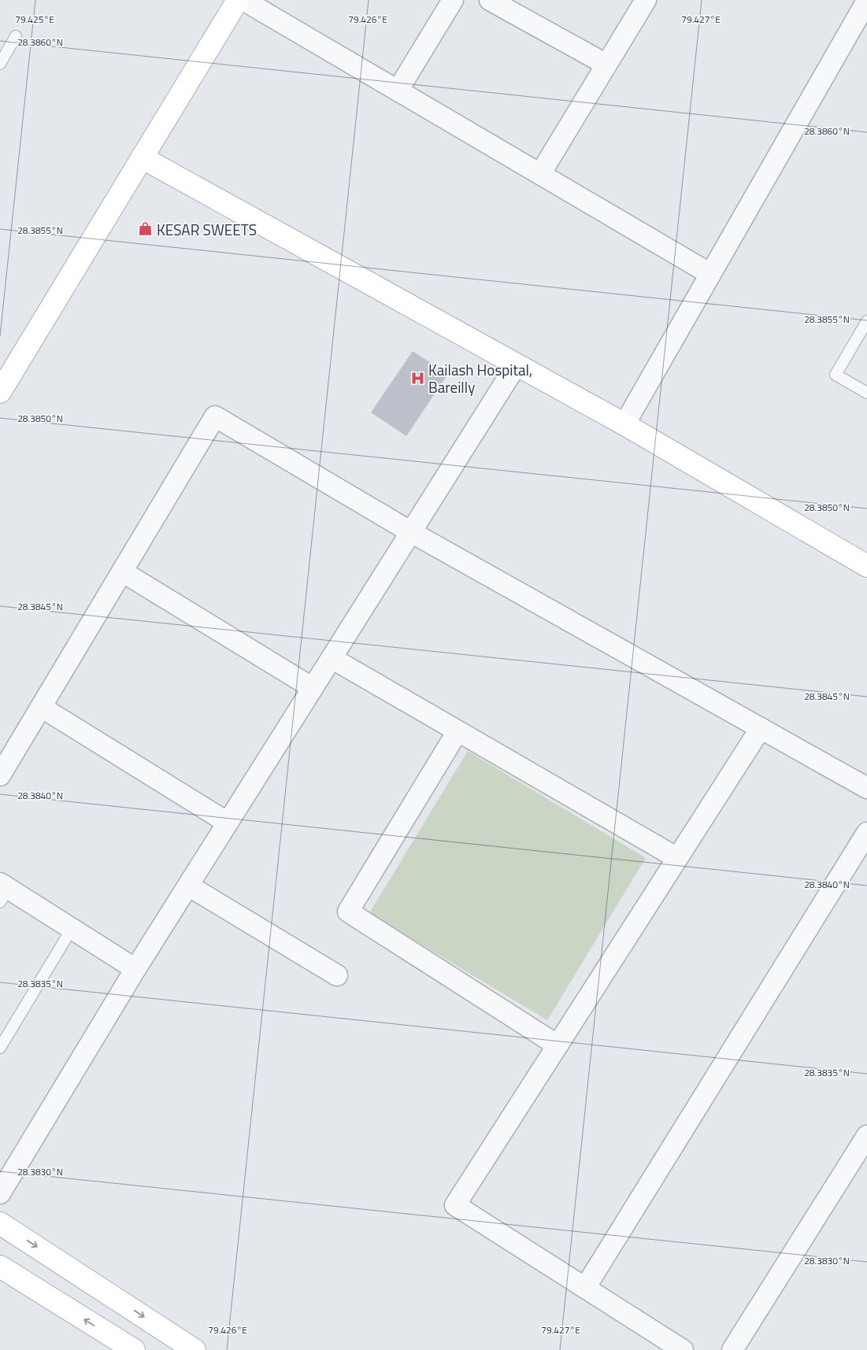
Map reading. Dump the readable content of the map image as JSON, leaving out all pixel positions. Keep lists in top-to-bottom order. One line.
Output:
{"places":{"shop":["KESAR SWEETS"],"hospital":["Kailash Hospital, Bareilly"]},"coordinates":["79.425°E","79.426°E","79.427°E","28.3860°N","28.3855°N","28.3850°N","28.3845°N","28.3840°N","28.3835°N","28.3830°N"]}
